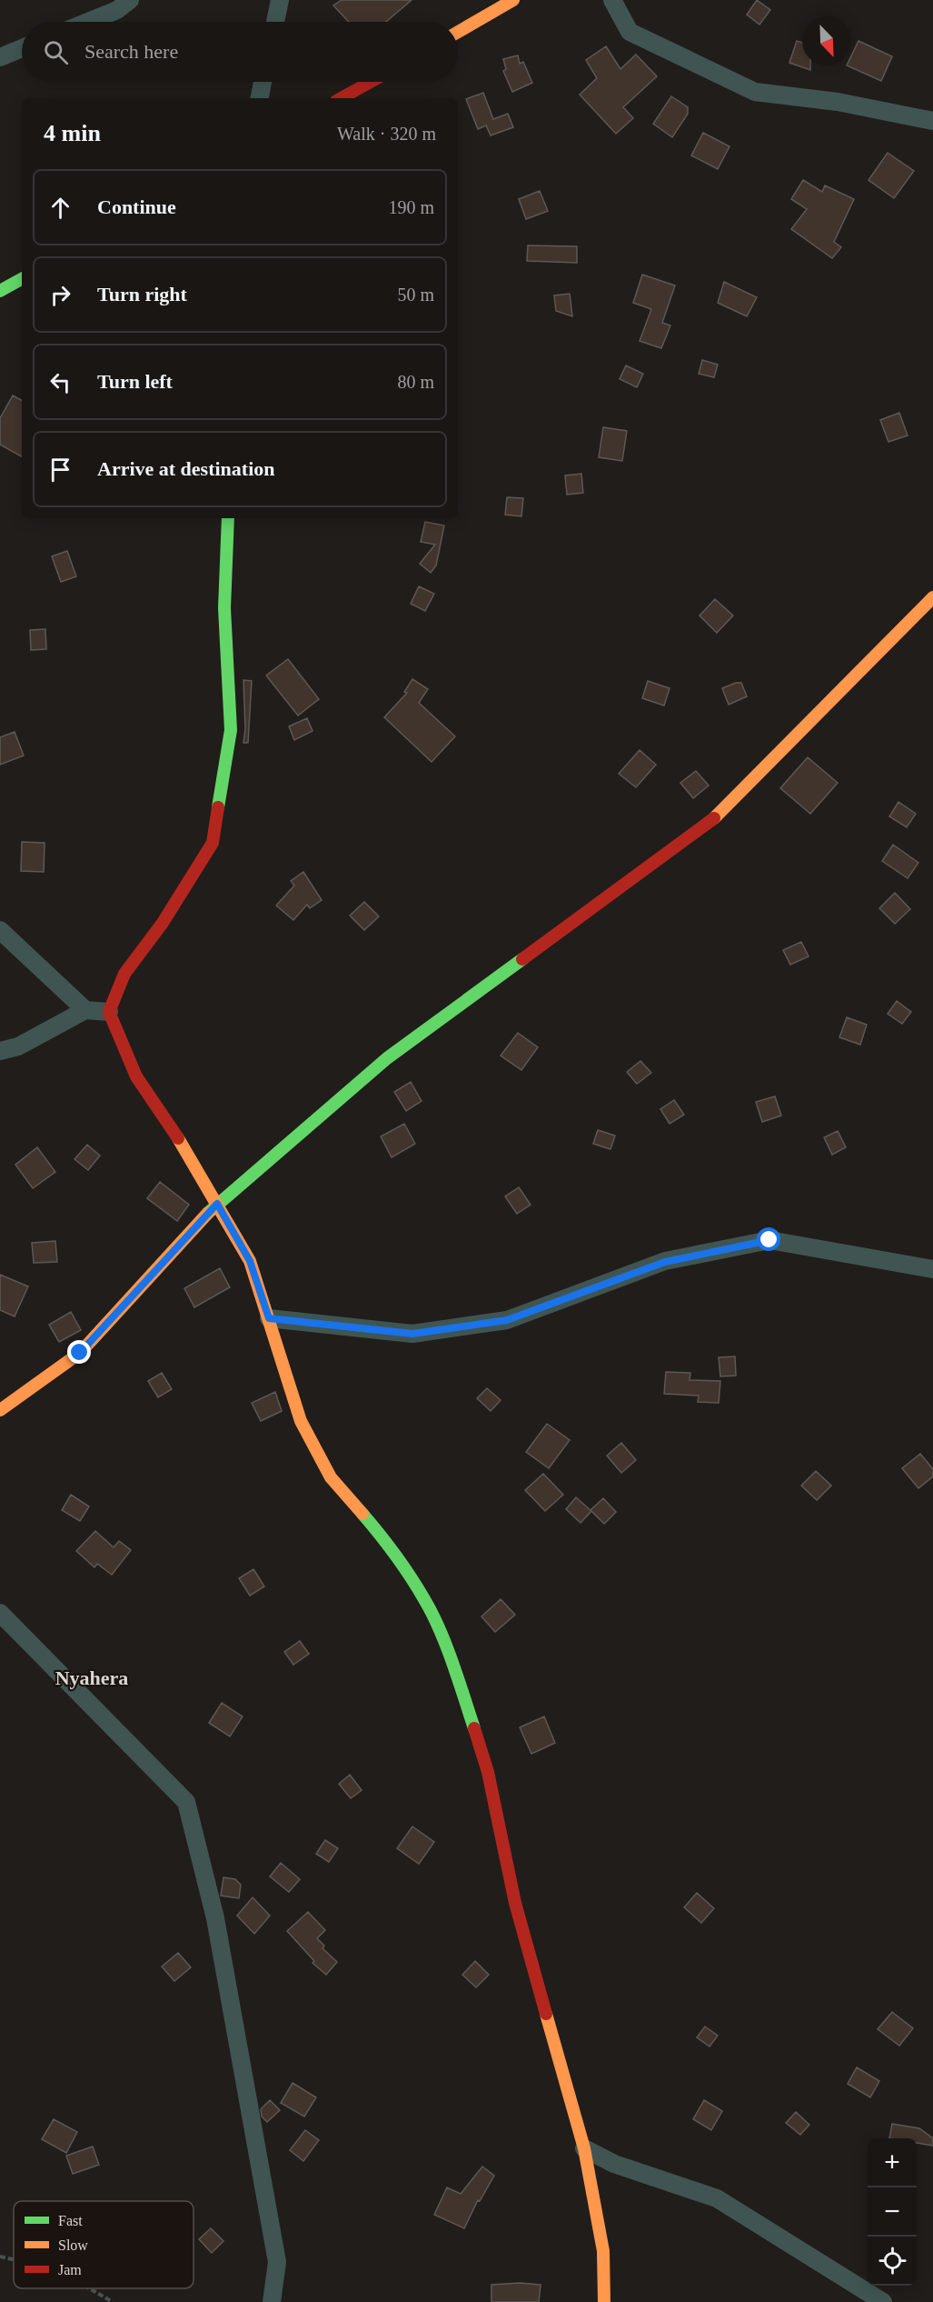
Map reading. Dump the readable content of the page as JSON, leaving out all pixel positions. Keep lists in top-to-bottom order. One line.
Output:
{"districts":["Nyahera"],"legend":["Fast","Slow","Jam"],"north":"bottom right","page":{"search":"Search here","heading":["4 min","Walk · 320 m"],"list":[["Continue","190 m"],["Turn right","50 m"],["Turn left","80 m"],"Arrive at destination"],"map_buttons":["+","−"]}}
